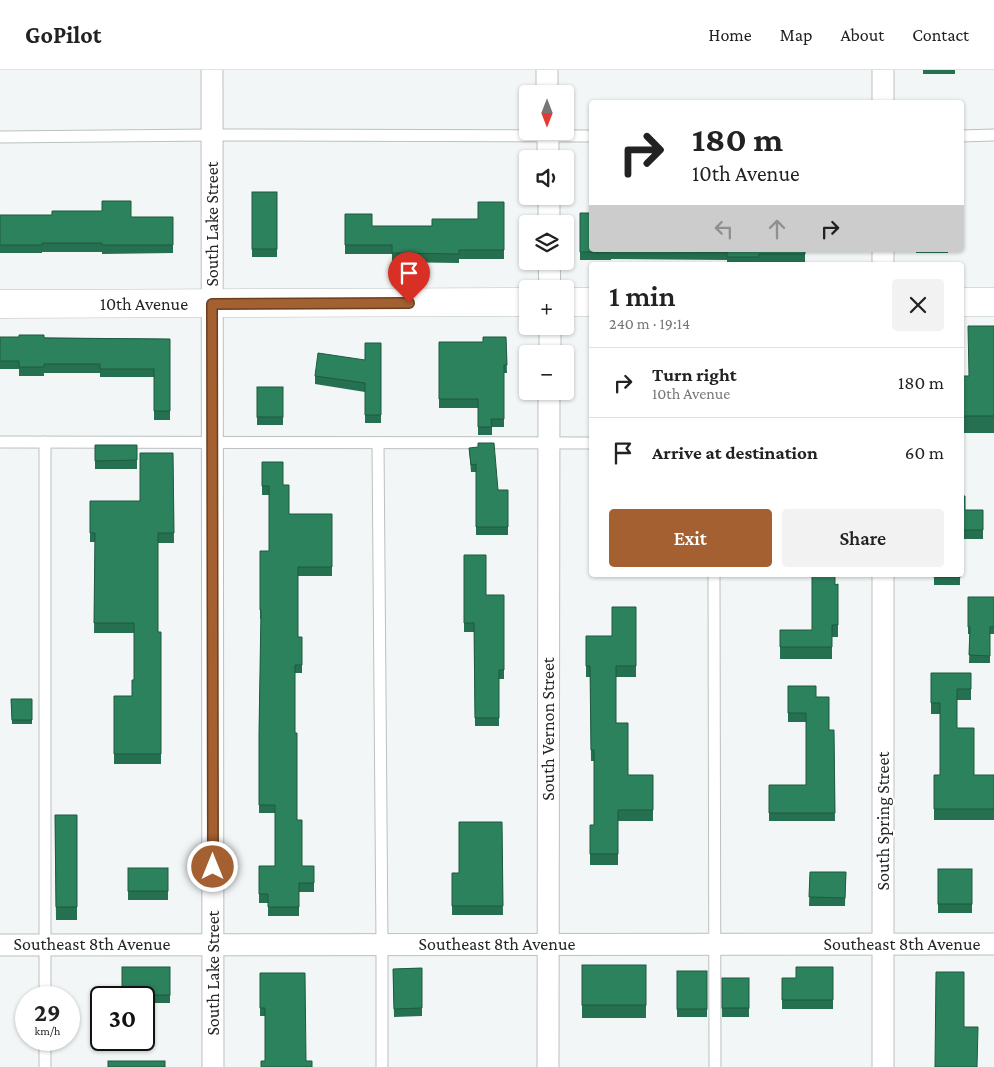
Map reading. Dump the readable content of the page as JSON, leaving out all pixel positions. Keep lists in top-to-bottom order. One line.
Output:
{"streets":{"main road":["10th Avenue"],"street":["South Lake Street","South Vernon Street","South Spring Street","Southeast 8th Avenue"]},"crossings":[["South Lake Street","10th Avenue"],["South Lake Street","Southeast 8th Avenue"],["South Vernon Street","Southeast 8th Avenue"],["South Spring Street","Southeast 8th Avenue"]],"north":"bottom","page":{"header":"GoPilot","nav":["Home","Map","About","Contact"],"map_buttons":["+","−"],"turn":["180 m","10th Avenue"],"heading":["1 min","240 m · 19:14"],"list":[{"name":"Turn right","note":"10th Avenue","value":"180 m"},{"name":"Arrive at destination","value":"60 m"}],"buttons":["Exit","Share"],"speed":"29 km/h","limit":"30"}}
